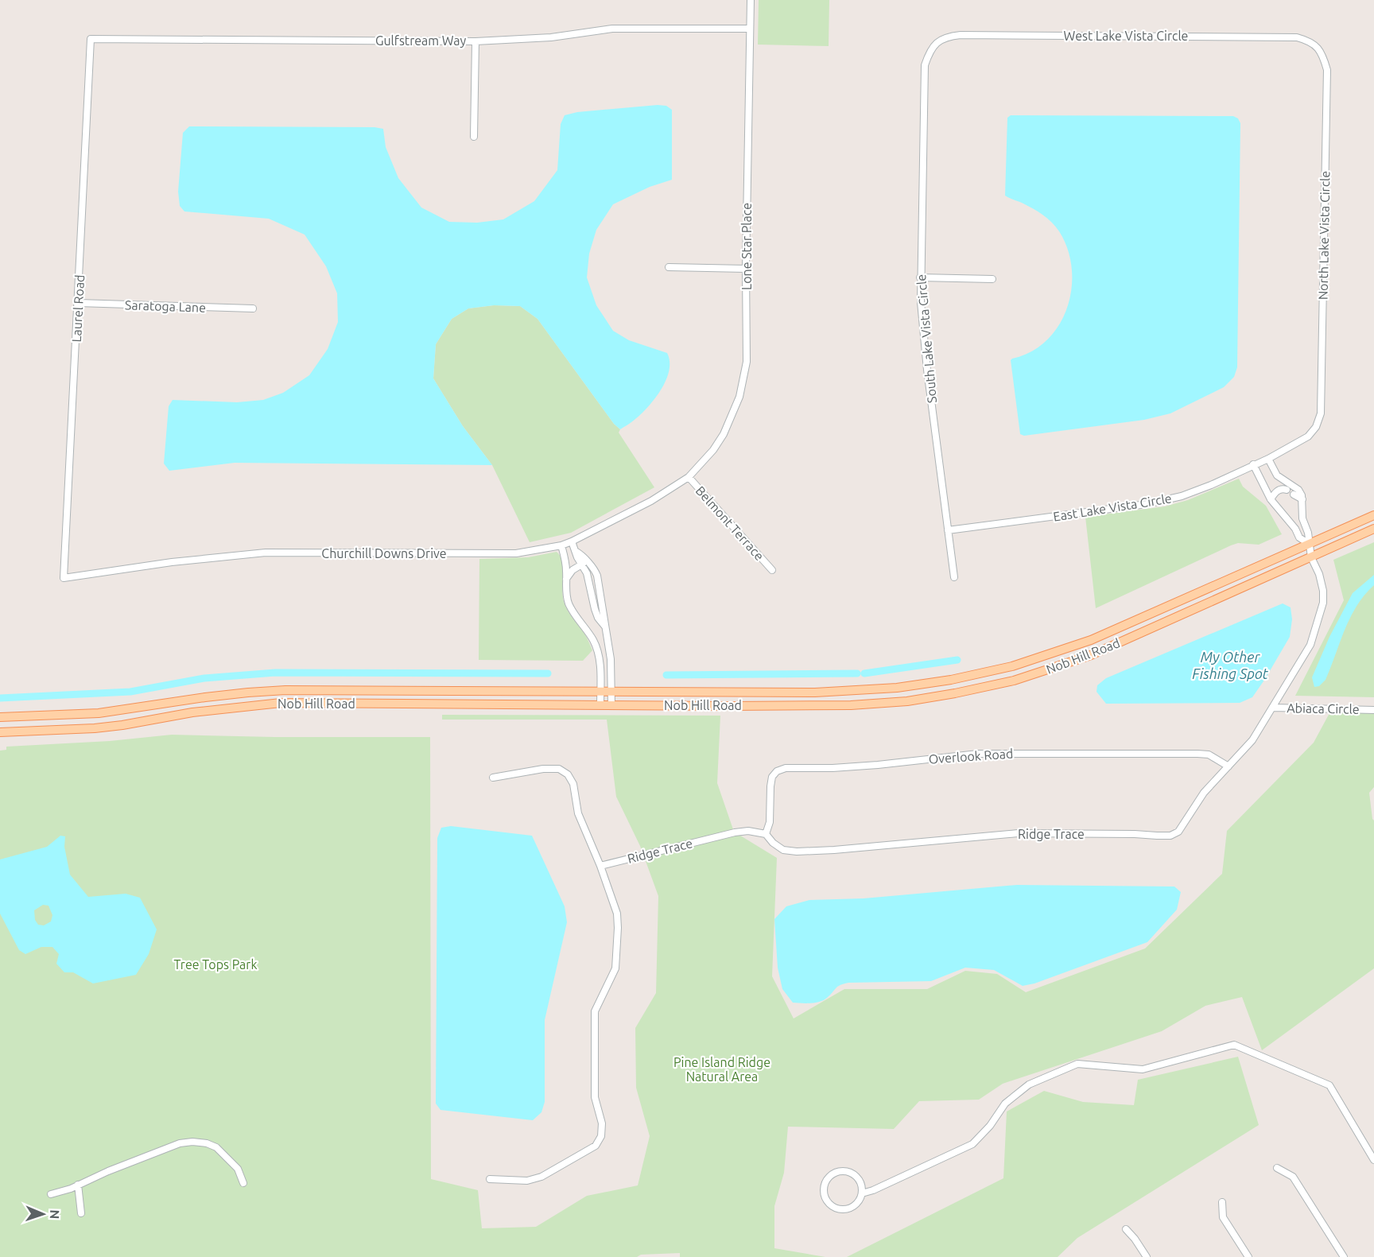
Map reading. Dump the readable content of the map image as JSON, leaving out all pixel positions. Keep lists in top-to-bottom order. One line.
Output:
{"streets":{"main road":["Nob Hill Road"],"street":["West Lake Vista Circle","Gulfstream Way","North Lake Vista Circle","Lone Star Place","Saratoga Lane","Laurel Road","South Lake Vista Circle","East Lake Vista Circle","Belmont Terrace","Churchill Downs Drive","Abiaca Circle","Overlook Road","Ridge Trace"]},"crossings":[["West Lake Vista Circle","North Lake Vista Circle"],["West Lake Vista Circle","South Lake Vista Circle"],["Gulfstream Way","Lone Star Place"],["Gulfstream Way","Laurel Road"],["North Lake Vista Circle","East Lake Vista Circle"],["Lone Star Place","Belmont Terrace"],["Lone Star Place","Churchill Downs Drive"],["Saratoga Lane","Laurel Road"],["Laurel Road","Churchill Downs Drive"],["South Lake Vista Circle","East Lake Vista Circle"],["Belmont Terrace","Churchill Downs Drive"],["Nob Hill Road","Ridge Trace"],["Abiaca Circle","Ridge Trace"],["Overlook Road","Ridge Trace"]],"water":["My Other Fishing Spot"],"parks":["Tree Tops Park","Pine Island Ridge Natural Area"],"north":"right"}
